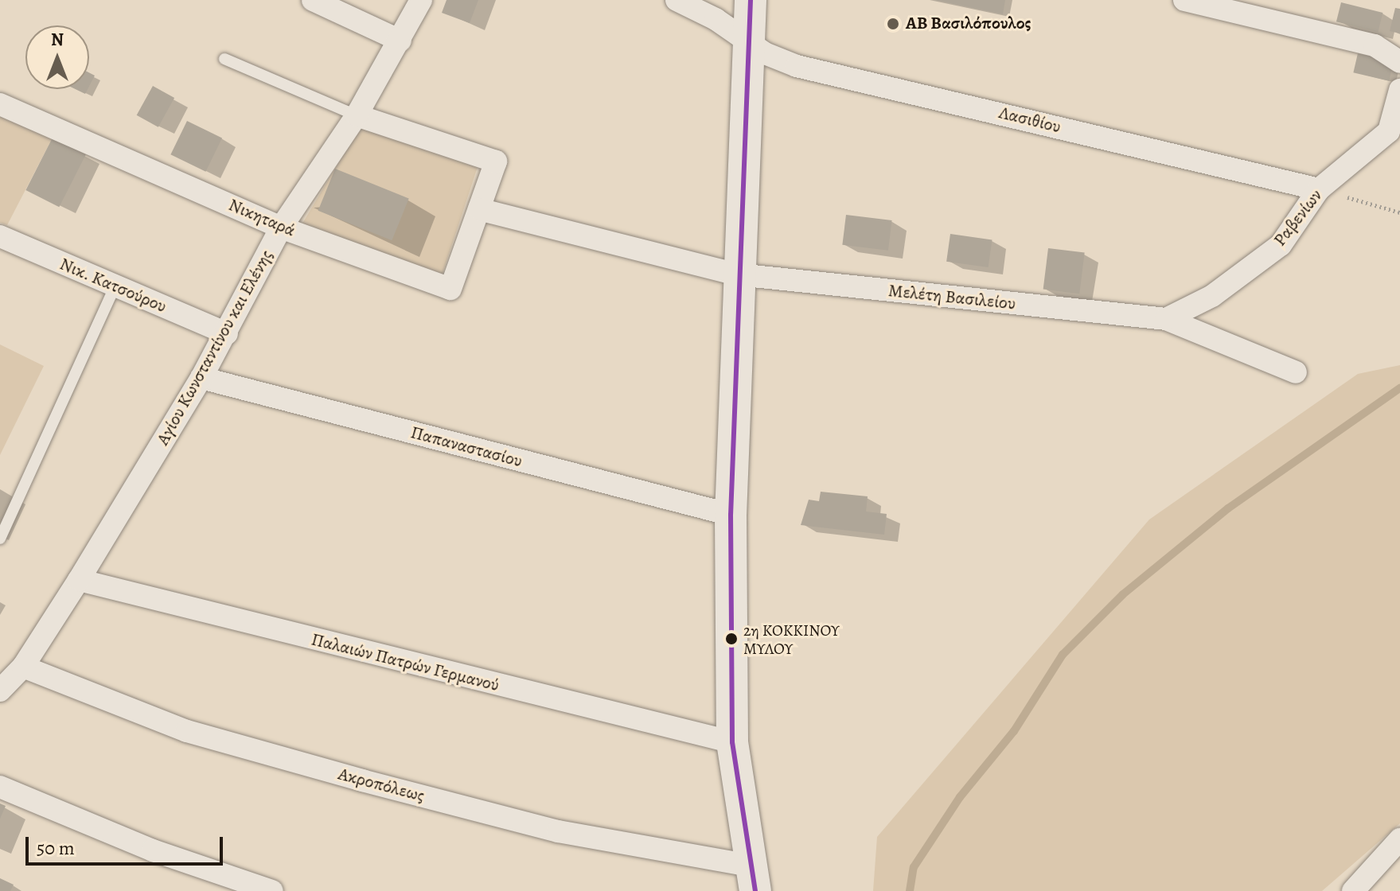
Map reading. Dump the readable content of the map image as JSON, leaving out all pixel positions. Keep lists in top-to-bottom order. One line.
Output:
{"streets":{"street":["Λασιθίου","Νικηταρά","Ραβενίων","Νικ. Κατσούρου","Μελέτη Βασιλείου","Αγίου Κωνσταντίνου και Ελένης","Παπαναστασίου","Παλαιών Πατρών Γερμανού","Ακροπόλεως"]},"crossings":[["Λασιθίου","Ραβενίων"],["Νικηταρά","Αγίου Κωνσταντίνου και Ελένης"],["Ραβενίων","Μελέτη Βασιλείου"],["Νικ. Κατσούρου","Αγίου Κωνσταντίνου και Ελένης"],["Αγίου Κωνσταντίνου και Ελένης","Παπαναστασίου"],["Αγίου Κωνσταντίνου και Ελένης","Παλαιών Πατρών Γερμανού"],["Αγίου Κωνσταντίνου και Ελένης","Ακροπόλεως"]],"places":["ΑΒ Βασιλόπουλος","2η ΚΟΚΚΙΝΟΥ ΜΥΛΟΥ"],"scale_bar":"50 m","north":"top"}
